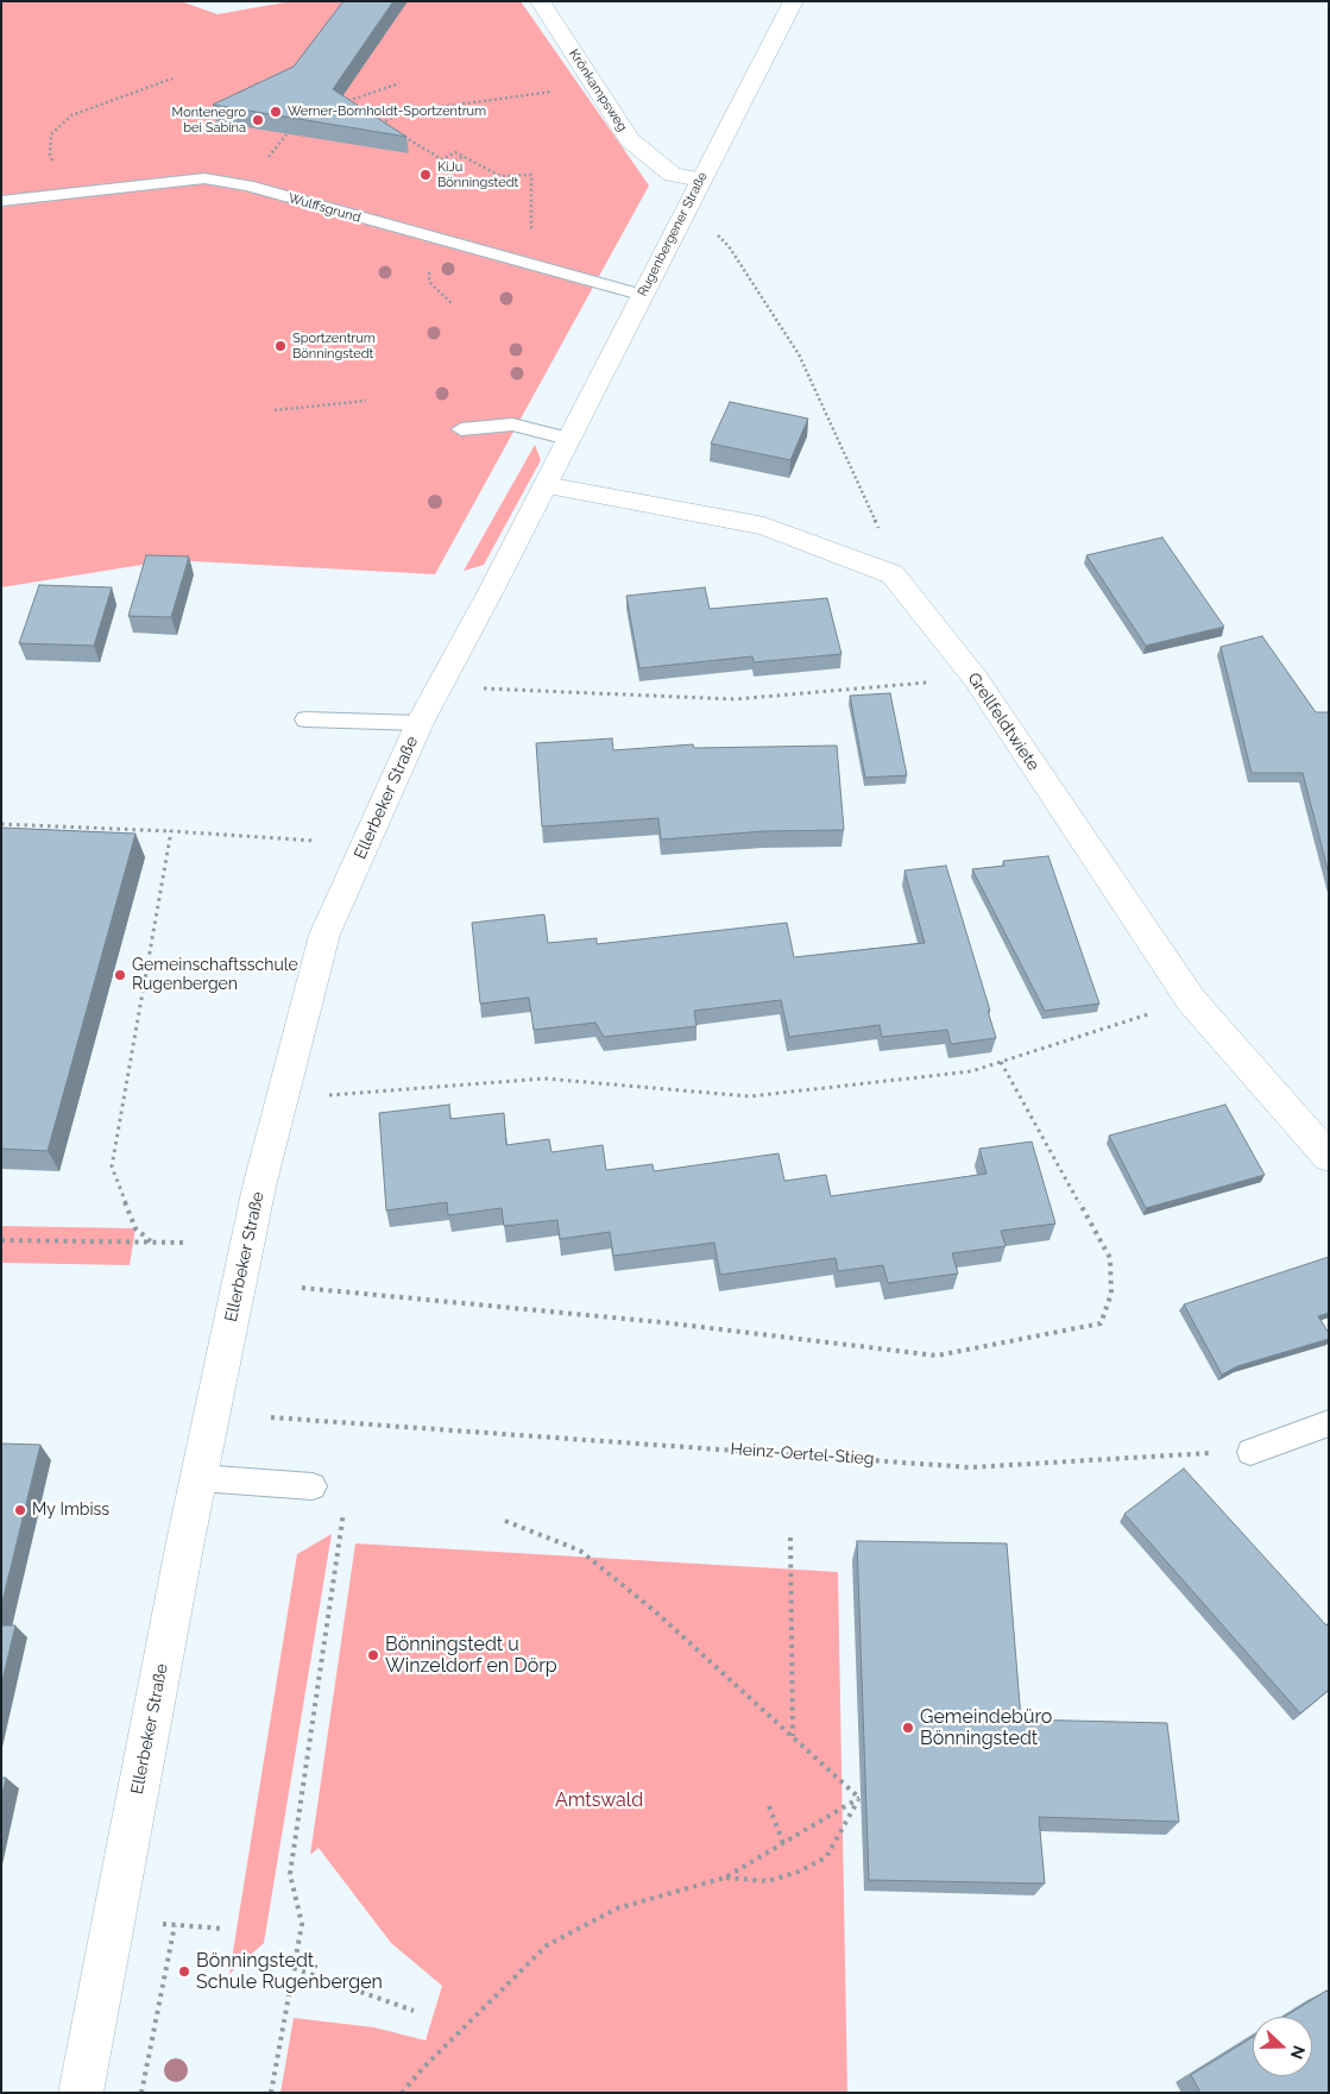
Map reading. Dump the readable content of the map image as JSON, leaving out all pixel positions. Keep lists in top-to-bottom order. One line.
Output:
{"streets":{"main road":["Krönkampsweg","Rugenbergener Straße","Grellfeldtwiete","Ellerbeker Straße"],"lane":["Wulffsgrund"],"path":["Heinz-Oertel-Stieg"]},"crossings":[["Krönkampsweg","Rugenbergener Straße"],["Wulffsgrund","Rugenbergener Straße"],["Rugenbergener Straße","Grellfeldtwiete"],["Rugenbergener Straße","Ellerbeker Straße"],["Grellfeldtwiete","Ellerbeker Straße"]],"parks":["Amtswald"],"places":["Werner-Bornholdt-Sportzentrum","Montenegro bei Sabina","KiJu Bönningstedt","Sportzentrum Bönningstedt","Gemeinschaftsschule Rugenbergen","My Imbiss","Bönningstedt u Winzeldorf en Dörp","Gemeindebüro Bönningstedt","Bönningstedt, Schule Rugenbergen"],"north":"right"}
